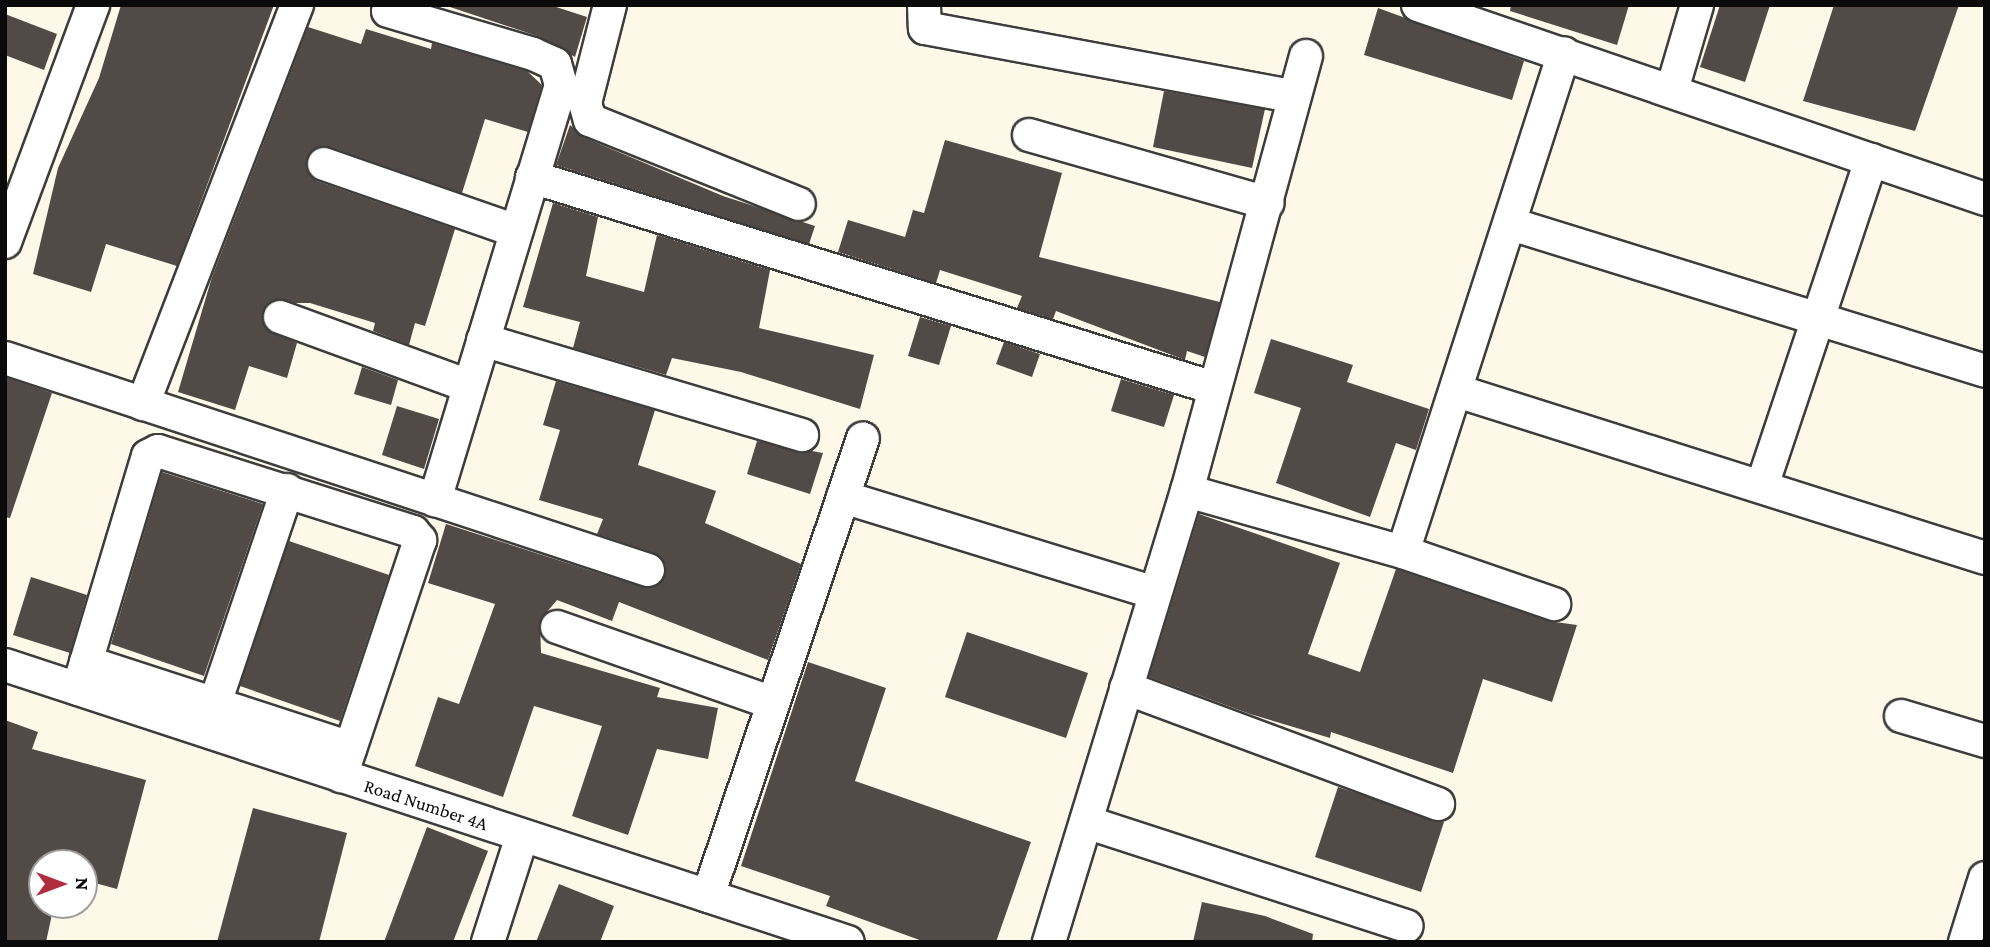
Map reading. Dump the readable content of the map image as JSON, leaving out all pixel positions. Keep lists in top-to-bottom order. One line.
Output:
{"streets":{"street":["Road Number 4A"]},"north":"right"}
